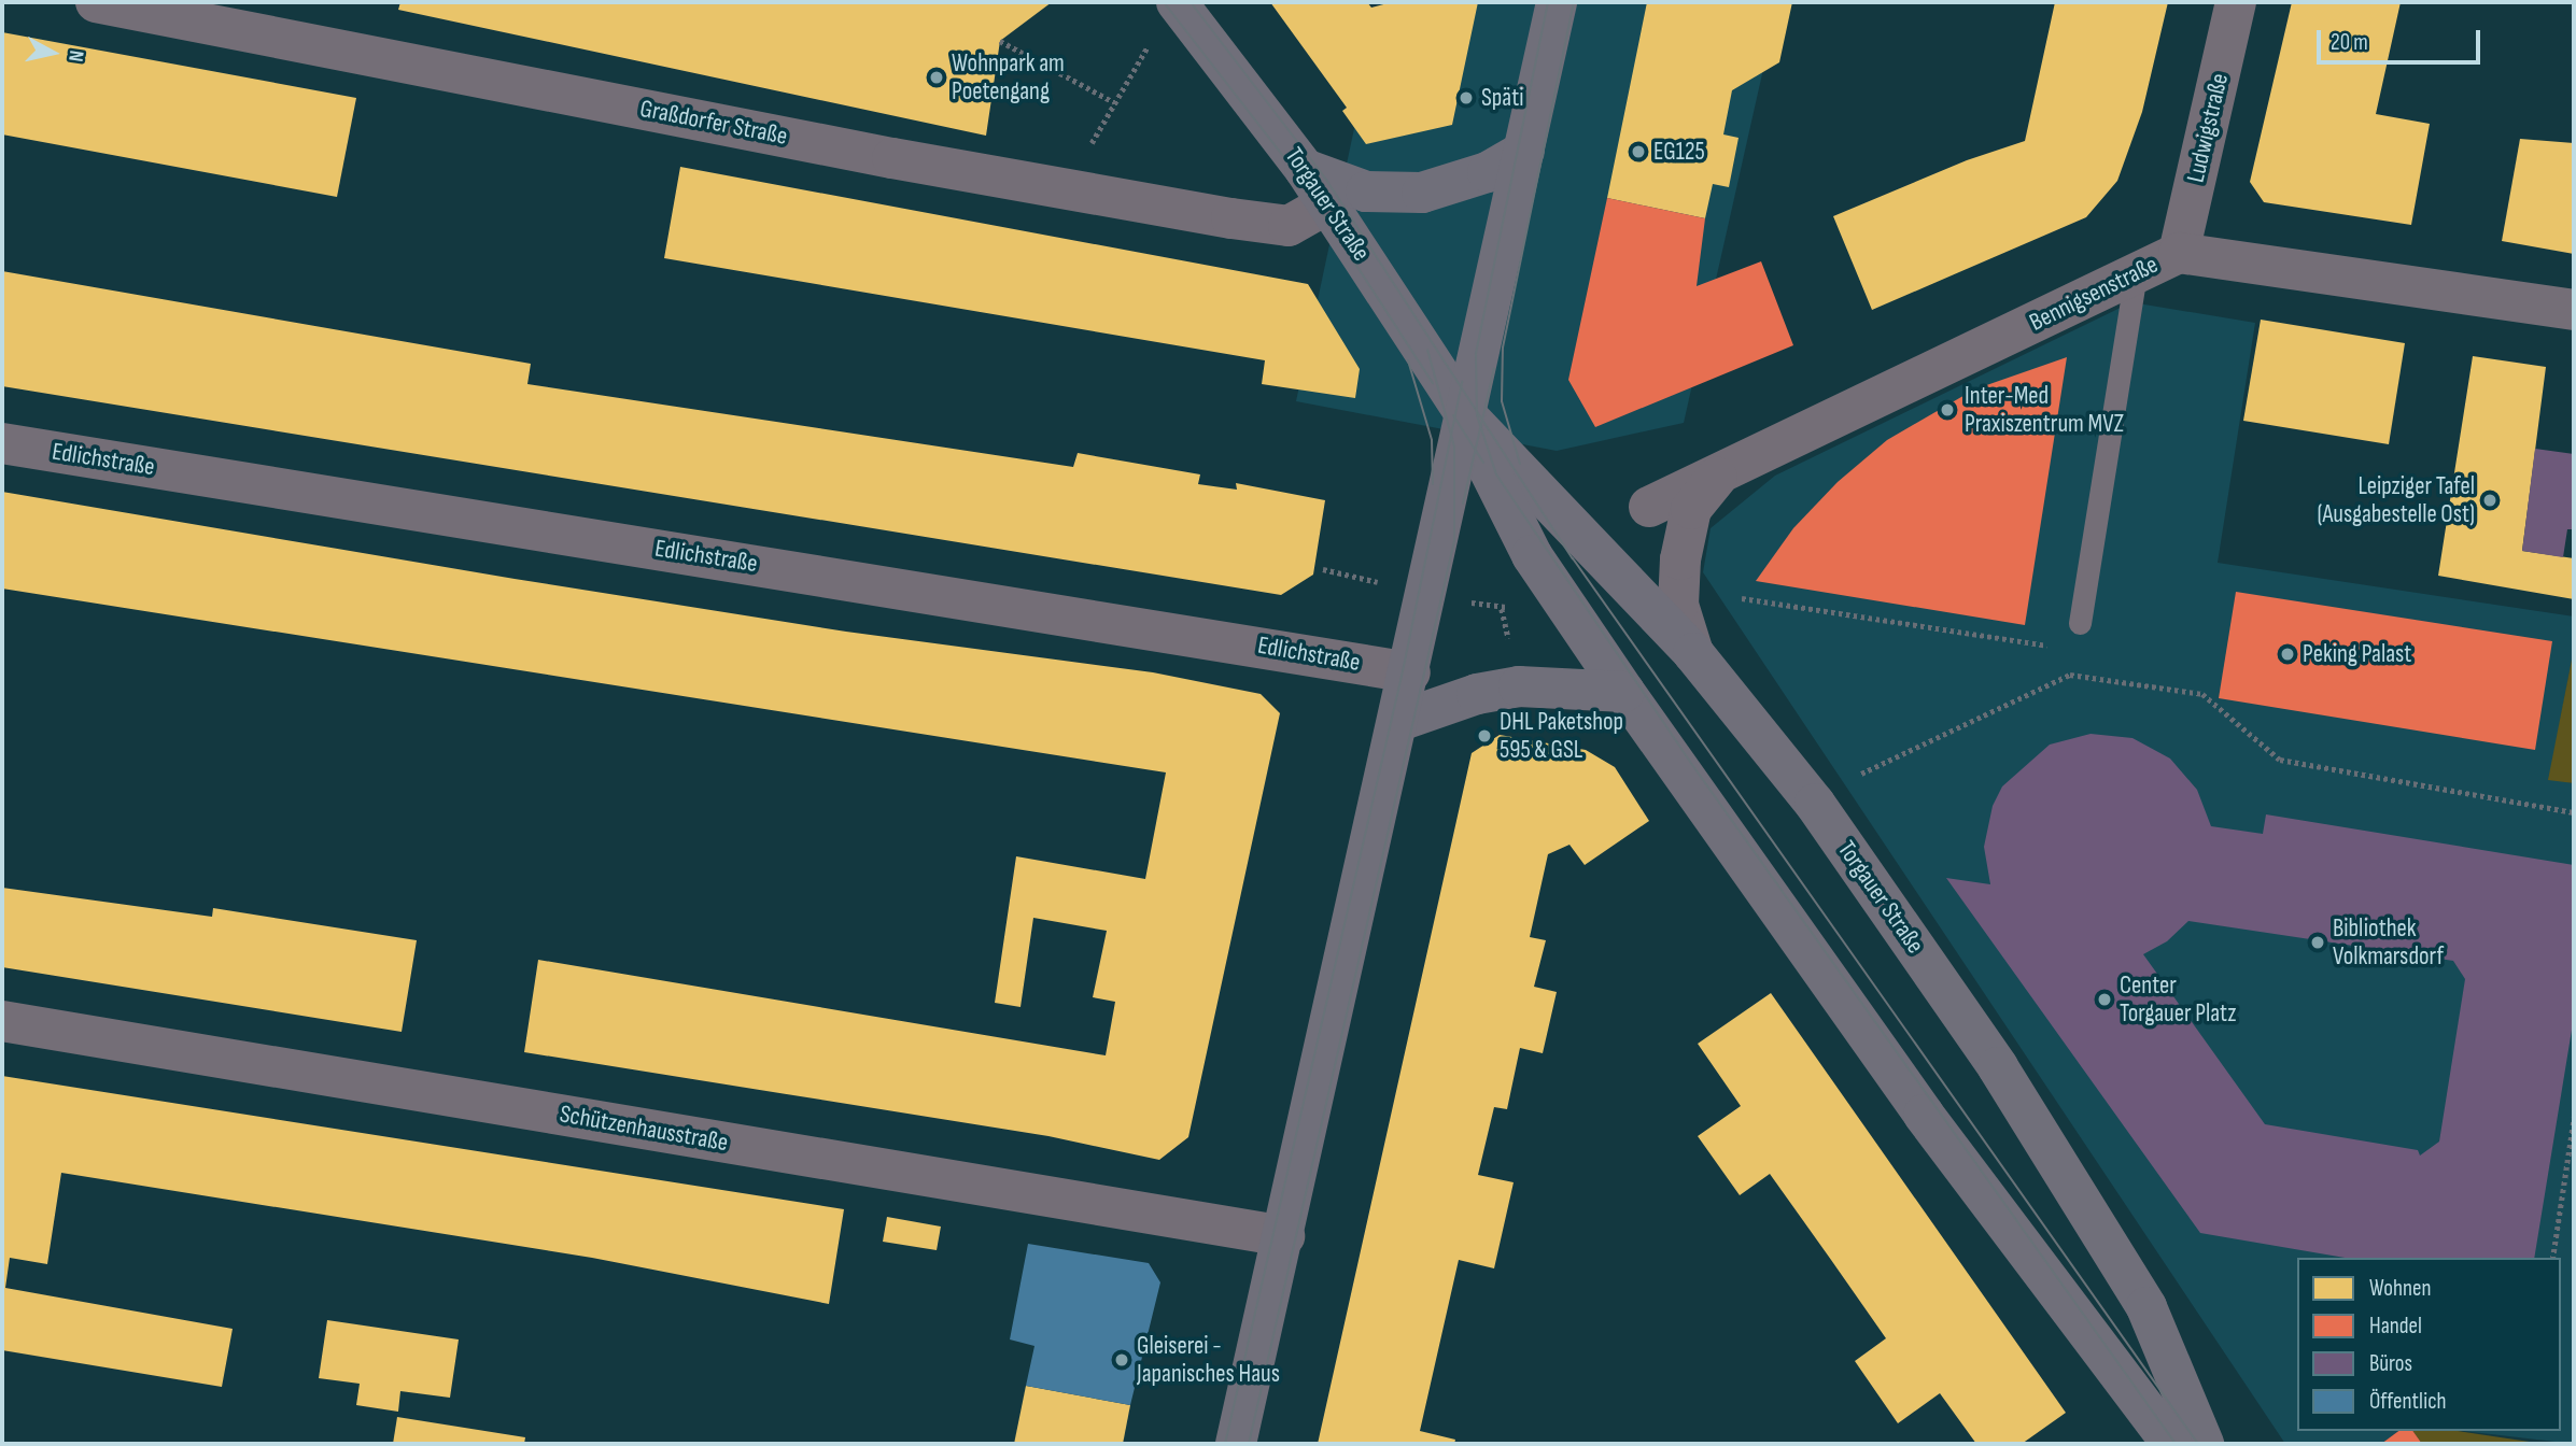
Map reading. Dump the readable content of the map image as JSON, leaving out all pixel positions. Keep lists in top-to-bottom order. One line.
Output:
{"streets":{"main road":["Torgauer Straße"],"street":["Graßdorfer Straße","Ludwigstraße","Bennigsenstraße","Edlichstraße","Schützenhausstraße"]},"crossings":[["Graßdorfer Straße","Torgauer Straße"],["Ludwigstraße","Bennigsenstraße"]],"places":["Wohnpark am Poetengang","Späti","EG125","Inter-Med Praxiszentrum MVZ","Leipziger Tafel (Ausgabestelle Ost)","Peking Palast","DHL Paketshop 595 & GSL","Bibliothek Volkmarsdorf","Center Torgauer Platz","Gleiserei - Japanisches Haus"],"legend":["Wohnen","Handel","Büros","Öffentlich"],"scale_bar":"20 m","north":"right"}
